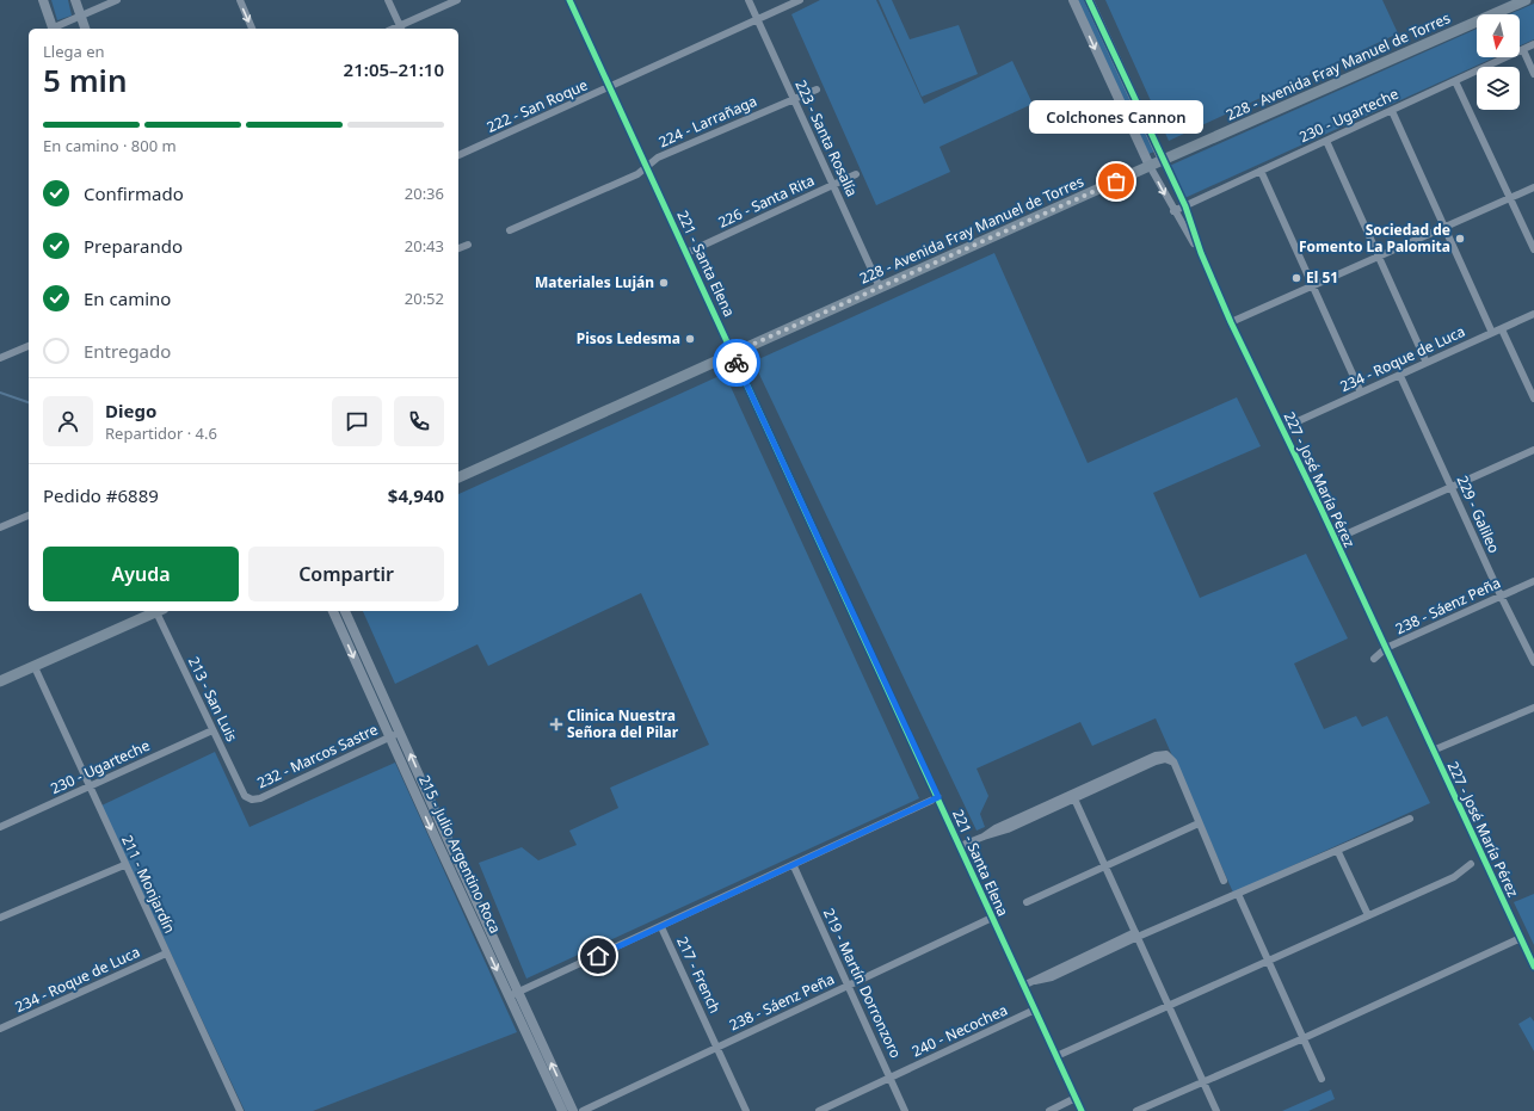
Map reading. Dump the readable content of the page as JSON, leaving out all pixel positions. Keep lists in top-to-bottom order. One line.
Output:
{"streets":{"main road":["228 - Avenida Fray Manuel de Torres"],"street":["222 - San Roque","230 - Ugarteche","224 - Larrañaga","223 - Santa Rosalía","226 - Santa Rita","221 - Santa Elena","234 - Roque de Luca","227 - José María Pérez","229 - Galileo","238 - Sáenz Peña","213 - San Luis","232 - Marcos Sastre","215 - Julio Argentino Roca","211 - Monjardín","217 - French","219 - Martín Dorronzoro","240 - Necochea"]},"crossings":[["228 - Avenida Fray Manuel de Torres","223 - Santa Rosalía"],["228 - Avenida Fray Manuel de Torres","221 - Santa Elena"],["228 - Avenida Fray Manuel de Torres","227 - José María Pérez"],["222 - San Roque","223 - Santa Rosalía"],["222 - San Roque","221 - Santa Elena"],["230 - Ugarteche","227 - José María Pérez"],["230 - Ugarteche","213 - San Luis"],["230 - Ugarteche","211 - Monjardín"],["224 - Larrañaga","223 - Santa Rosalía"],["224 - Larrañaga","221 - Santa Elena"],["223 - Santa Rosalía","226 - Santa Rita"],["226 - Santa Rita","221 - Santa Elena"],["221 - Santa Elena","238 - Sáenz Peña"],["221 - Santa Elena","240 - Necochea"],["234 - Roque de Luca","227 - José María Pérez"],["234 - Roque de Luca","229 - Galileo"],["234 - Roque de Luca","211 - Monjardín"],["227 - José María Pérez","238 - Sáenz Peña"],["229 - Galileo","238 - Sáenz Peña"],["238 - Sáenz Peña","217 - French"],["238 - Sáenz Peña","219 - Martín Dorronzoro"],["213 - San Luis","232 - Marcos Sastre"],["232 - Marcos Sastre","215 - Julio Argentino Roca"],["219 - Martín Dorronzoro","240 - Necochea"]],"places":{"other":["Colchones Cannon","Sociedad de Fomento La Palomita","El 51","Materiales Luján","Pisos Ledesma"],"health":["Clinica Nuestra Señora del Pilar"]},"north":"bottom","page":{"heading":["5 min","Llega en","21:05–21:10"],"panel":["Diego","Repartidor · 4.6","Pedido #6889","$4,940"],"bubble":"Colchones Cannon","bar":"En camino · 800 m","list":[["Confirmado","20:36"],["Preparando","20:43"],["En camino","20:52"],"Entregado"],"buttons":["Ayuda","Compartir"]}}
